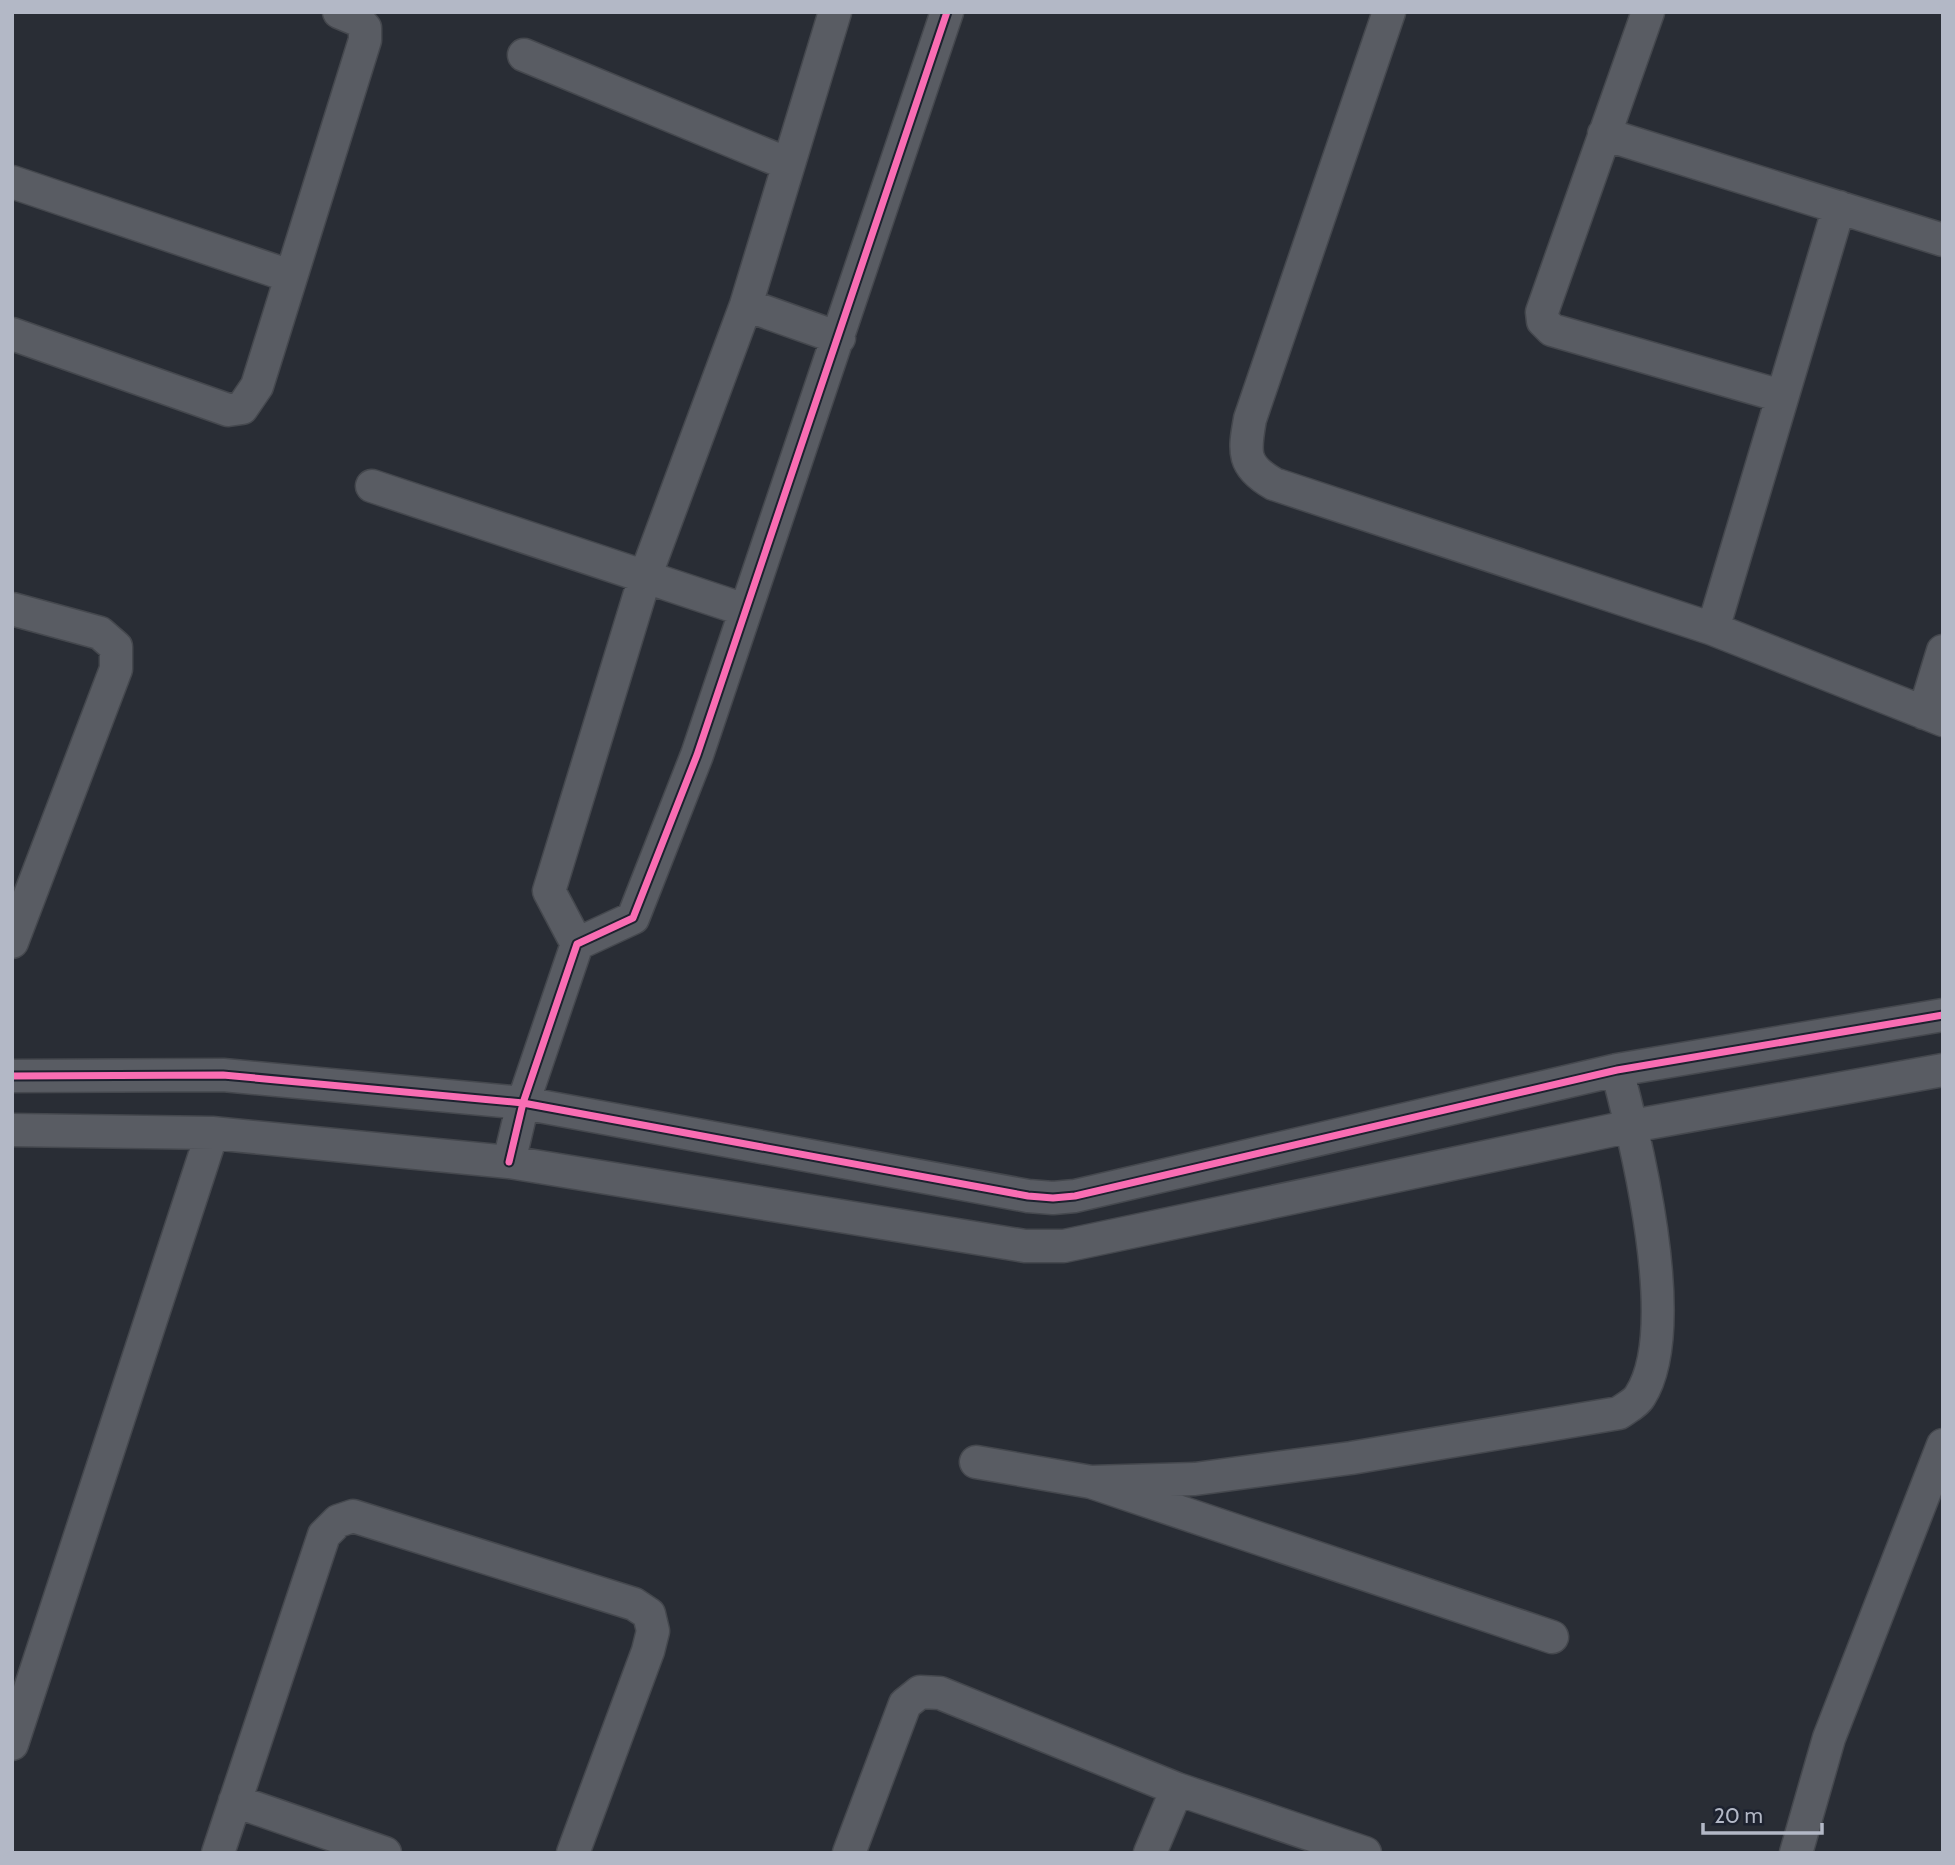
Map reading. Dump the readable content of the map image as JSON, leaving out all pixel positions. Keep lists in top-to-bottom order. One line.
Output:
{"scale_bar":"20 m"}
